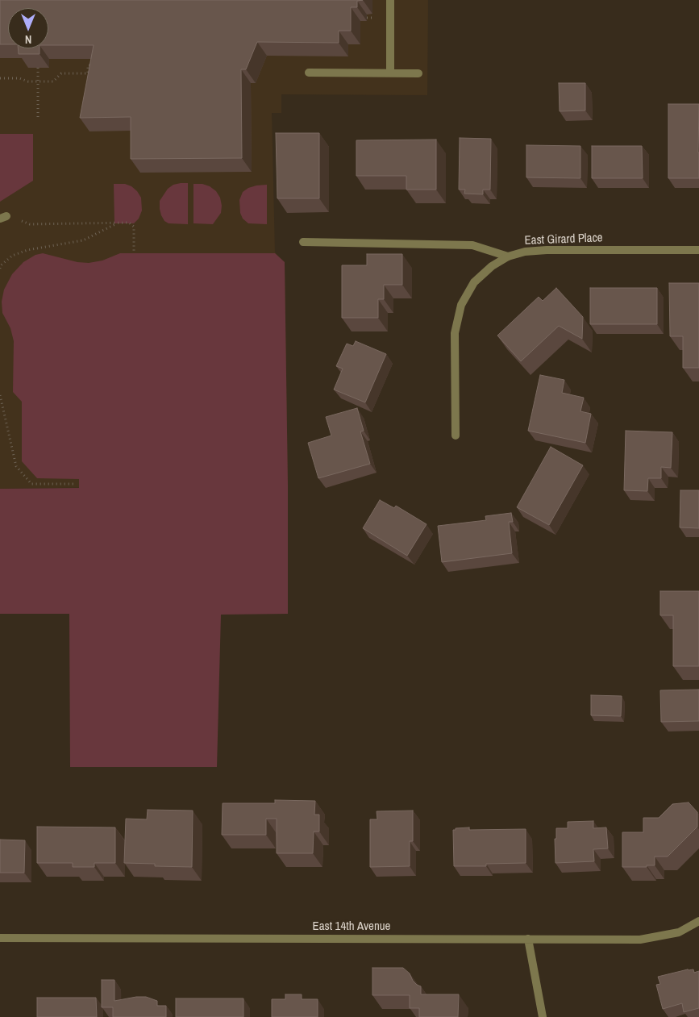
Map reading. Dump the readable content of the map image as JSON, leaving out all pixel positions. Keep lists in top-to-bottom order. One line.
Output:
{"streets":{"street":["East Girard Place","East 14th Avenue"]},"north":"bottom"}
